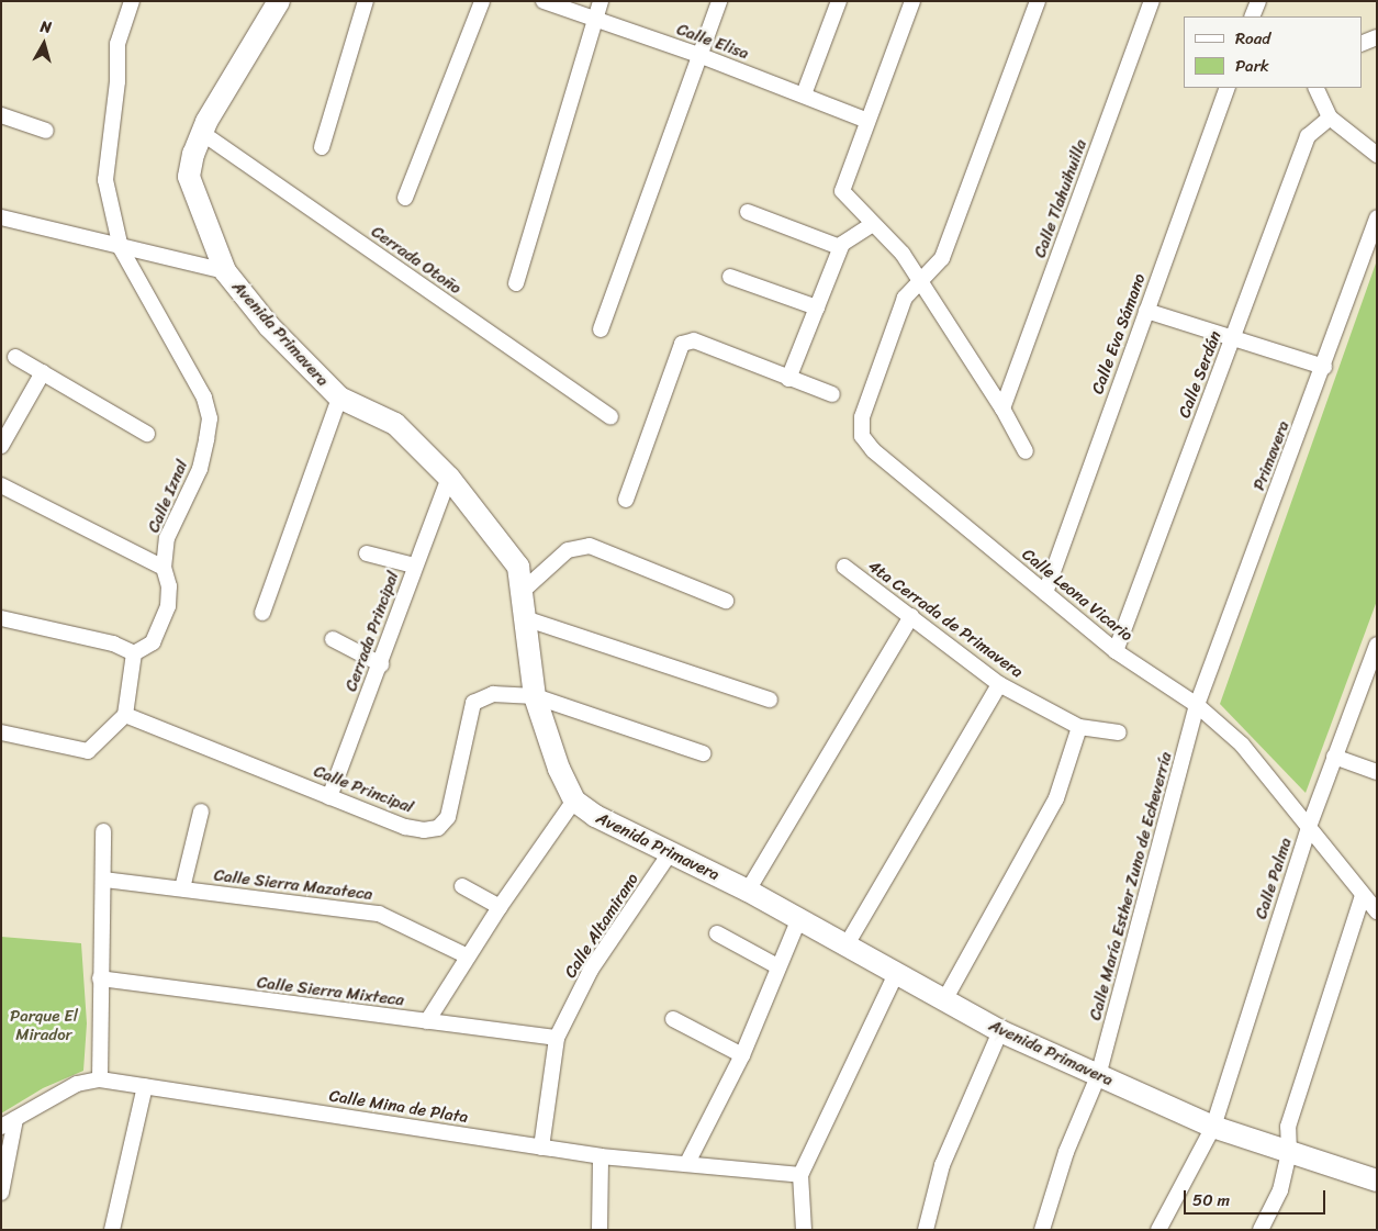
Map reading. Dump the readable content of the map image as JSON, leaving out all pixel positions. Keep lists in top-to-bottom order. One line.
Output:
{"streets":{"street":["Calle Elisa","Calle Tlahuihuilla","Cerrada Otoño","Avenida Primavera","Calle Eva Sámano","Calle Serdán","Primavera","Calle Iznal","Calle Leona Vicario","4ta Cerrada de Primavera","Cerrada Principal","Calle Principal","Calle Palma","Calle Sierra Mazateca","Calle María Esther Zuno de Echeverría","Calle Altamirano","Calle Sierra Mixteca","Calle Mina de Plata"]},"crossings":[["Cerrada Otoño","Avenida Primavera"],["Avenida Primavera","Cerrada Principal"],["Avenida Primavera","Calle Principal"],["Avenida Primavera","Calle Palma"],["Avenida Primavera","Calle María Esther Zuno de Echeverría"],["Avenida Primavera","Calle Altamirano"],["Calle Eva Sámano","Calle Leona Vicario"],["Calle Serdán","Calle Leona Vicario"],["Primavera","Calle Leona Vicario"],["Primavera","Calle María Esther Zuno de Echeverría"],["Calle Leona Vicario","Calle Palma"],["Calle Leona Vicario","Calle María Esther Zuno de Echeverría"],["Cerrada Principal","Calle Principal"],["Calle Altamirano","Calle Sierra Mixteca"],["Calle Altamirano","Calle Mina de Plata"]],"parks":["Parque El Mirador"],"legend":["Road","Park"],"scale_bar":"50 m","north":"top"}
